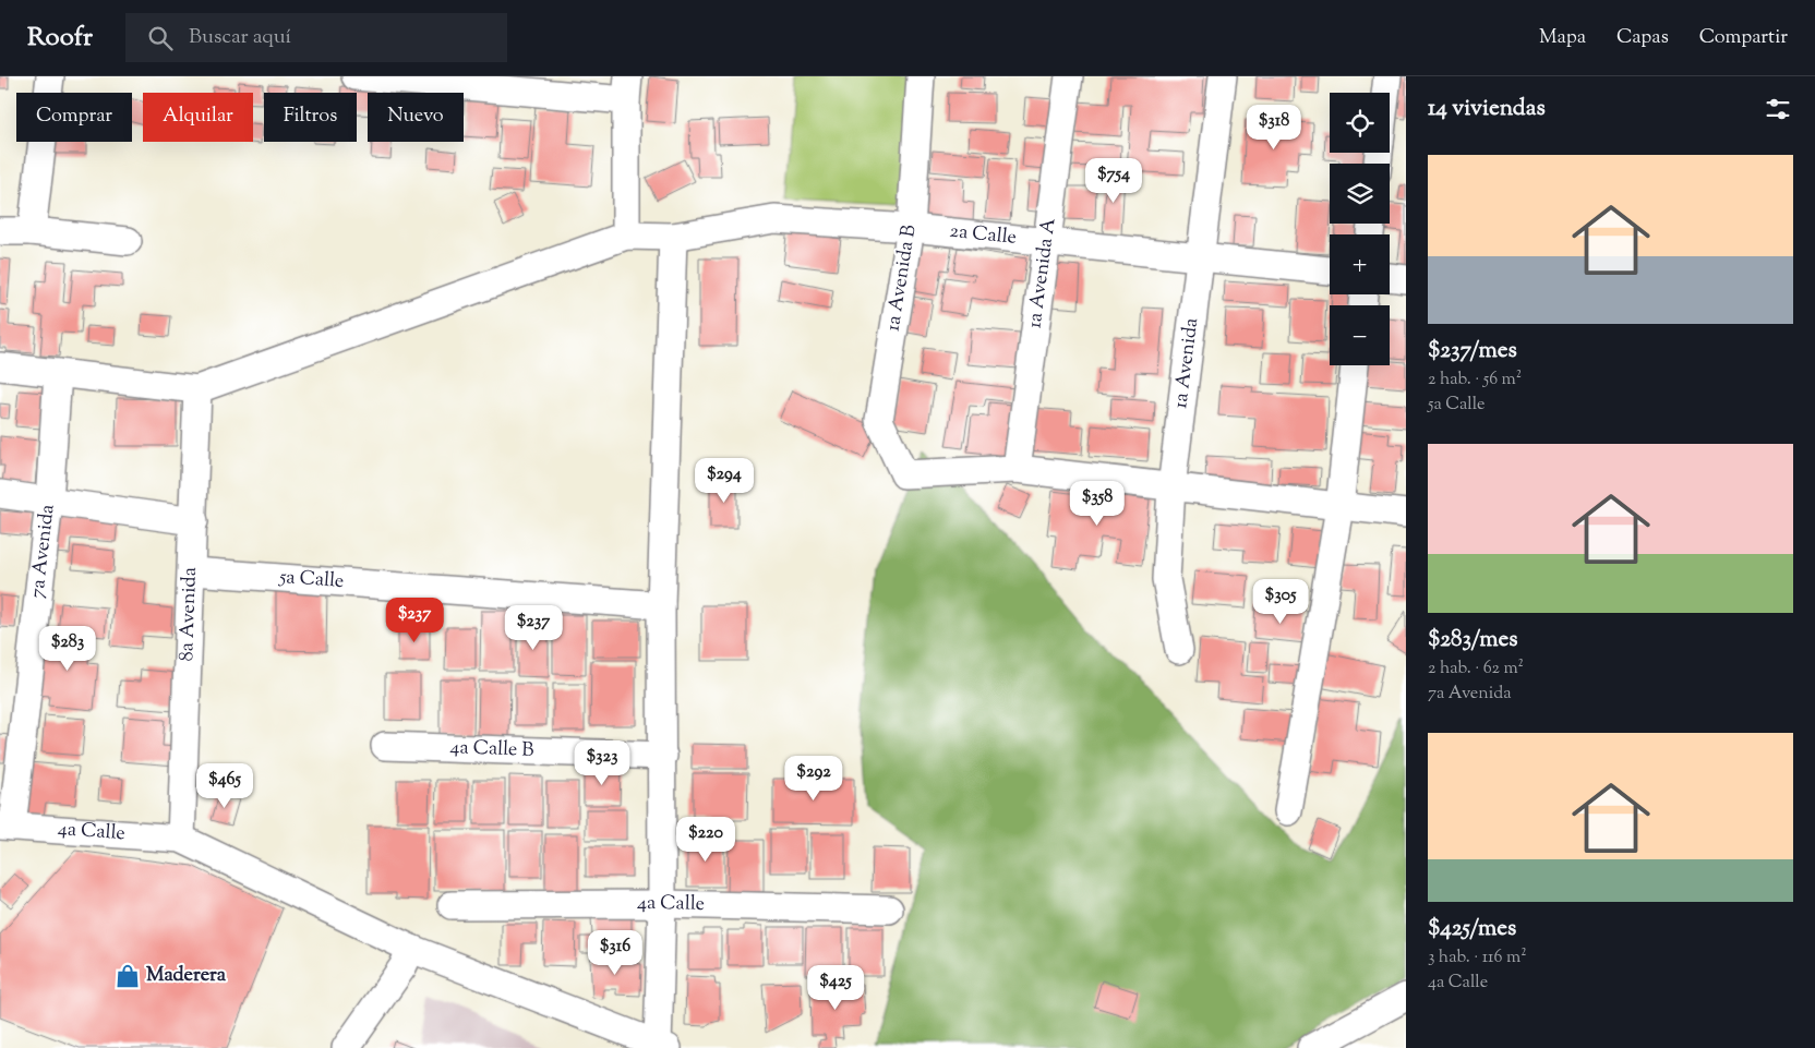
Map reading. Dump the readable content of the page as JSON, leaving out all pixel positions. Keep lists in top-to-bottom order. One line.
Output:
{"streets":{"street":["2a Calle","1a Avenida A","1a Avenida B","1a Avenida","7a Avenida","5a Calle","8a Avenida","4a Calle B","4a Calle"]},"crossings":[["2a Calle","1a Avenida A"],["2a Calle","1a Avenida B"],["2a Calle","1a Avenida"],["1a Avenida A","1a Avenida B"],["7a Avenida","4a Calle"],["5a Calle","8a Avenida"],["8a Avenida","4a Calle"]],"places":{"shop":["Maderera"]},"page":{"header":"Roofr","search":"Buscar aquí","nav":["Mapa","Capas","Compartir"],"heading":"14 viviendas","map_buttons":["+","−"],"chip":["Comprar","Alquilar","Filtros","Nuevo"],"price":["$318","$754","$294","$358","$305","$237","$237","$283","$323","$292","$465","$220","$316","$425"],"list":[{"name":"$237/mes","note":"2 hab. · 56 m² · 5a Calle"},{"name":"$283/mes","note":"2 hab. · 62 m² · 7a Avenida"},{"name":"$425/mes","note":"3 hab. · 116 m² · 4a Calle"}]}}
